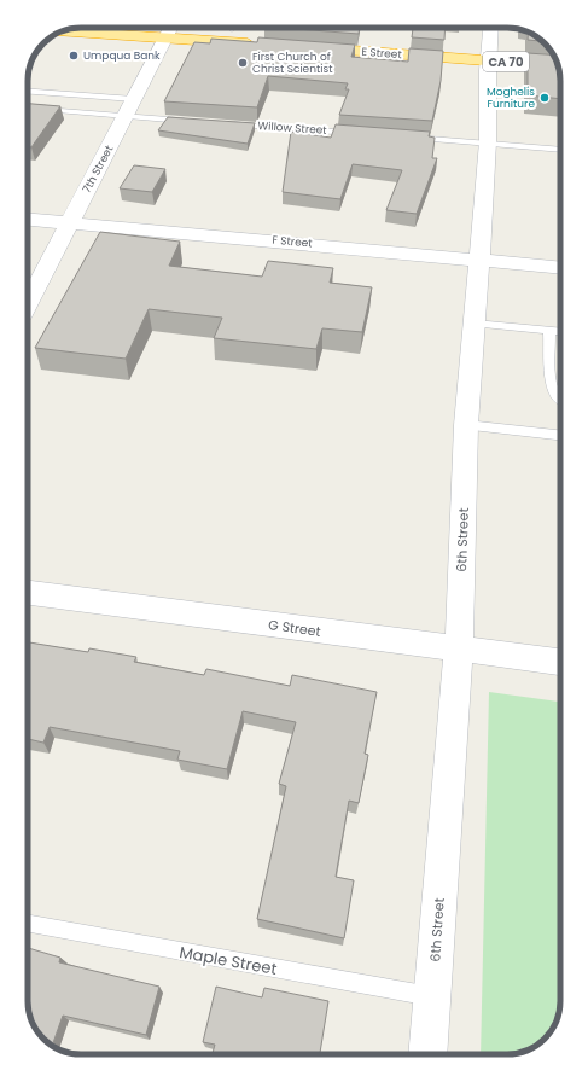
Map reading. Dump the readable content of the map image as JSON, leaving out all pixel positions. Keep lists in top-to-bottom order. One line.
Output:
{"streets":{"highway":["E Street","CA 70"],"street":["7th Street","F Street","6th Street","G Street"],"lane":["Willow Street","Maple Street"]},"crossings":[["E Street","6th Street"],["7th Street","F Street"],["F Street","6th Street"],["6th Street","G Street"],["6th Street","Maple Street"]],"places":["Umpqua Bank","First Church of Christ Scientist","Moghelis Furniture"]}
